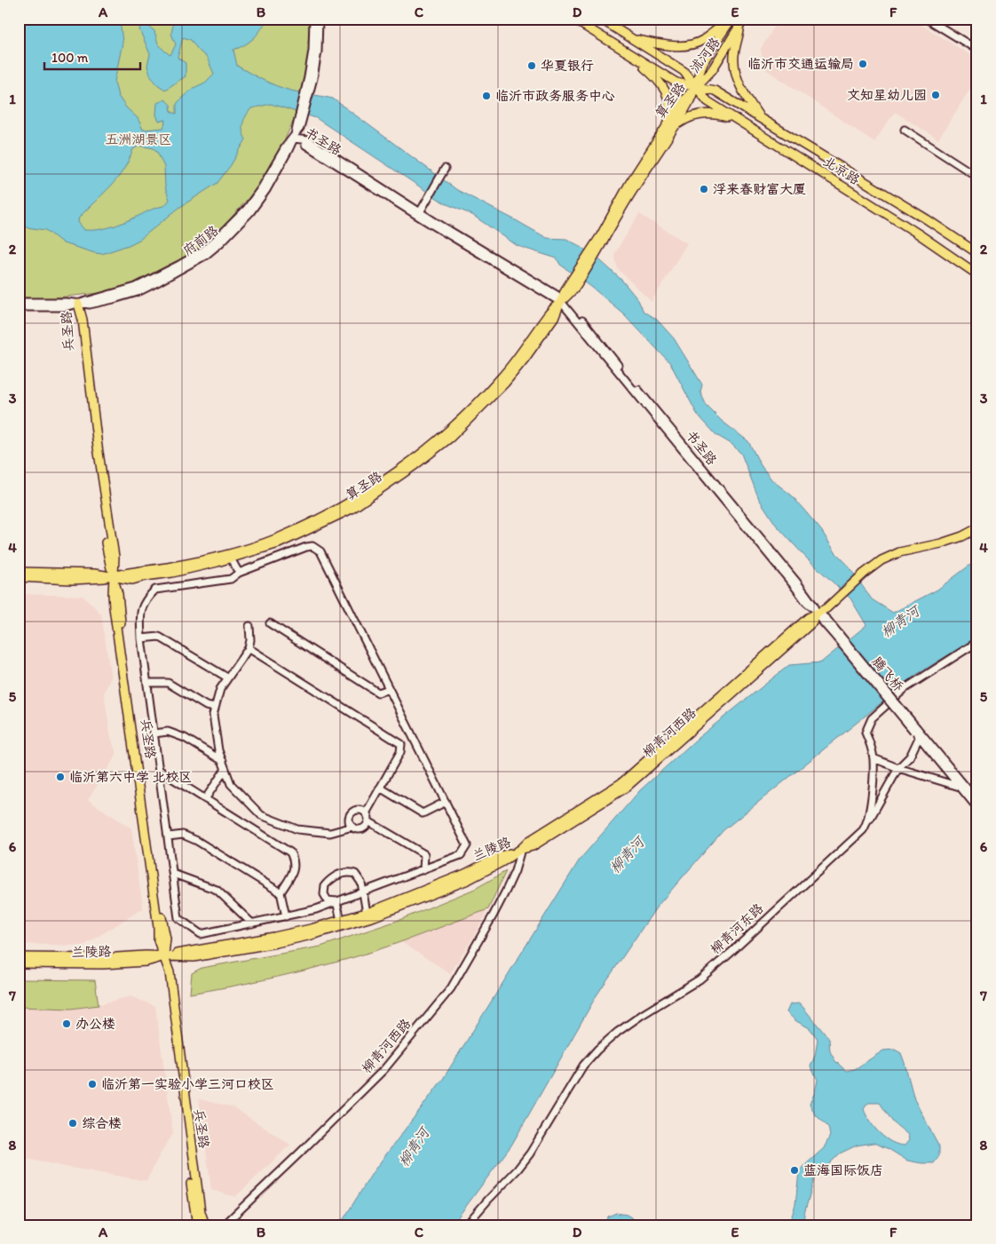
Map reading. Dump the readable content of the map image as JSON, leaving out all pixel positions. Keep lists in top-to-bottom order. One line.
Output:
{"streets":{"main road":["沭河路","算圣路","北京路","兵圣路","柳青河西路","兰陵路"],"street":["书圣路","府前路","腾飞桥","柳青河东路"]},"crossings":[["沭河路","算圣路"],["沭河路","北京路"],["算圣路","书圣路"],["算圣路","北京路"],["算圣路","兵圣路"],["书圣路","府前路"],["书圣路","腾飞桥"],["书圣路","柳青河西路"],["府前路","兵圣路"],["兵圣路","兰陵路"],["柳青河西路","兰陵路"]],"water":["柳青河"],"parks":["五洲湖景区"],"places":["临沂市交通运输局","华夏银行","文知星幼儿园","临沂市政务服务中心","浮来春财富大厦","临沂第六中学 北校区","办公楼","临沂第一实验小学三河口校区","综合楼","蓝海国际饭店"],"scale_bar":"100 m","grid":{"columns":["A","B","C","D","E","F"],"rows":["1","2","3","4","5","6","7","8"]}}
